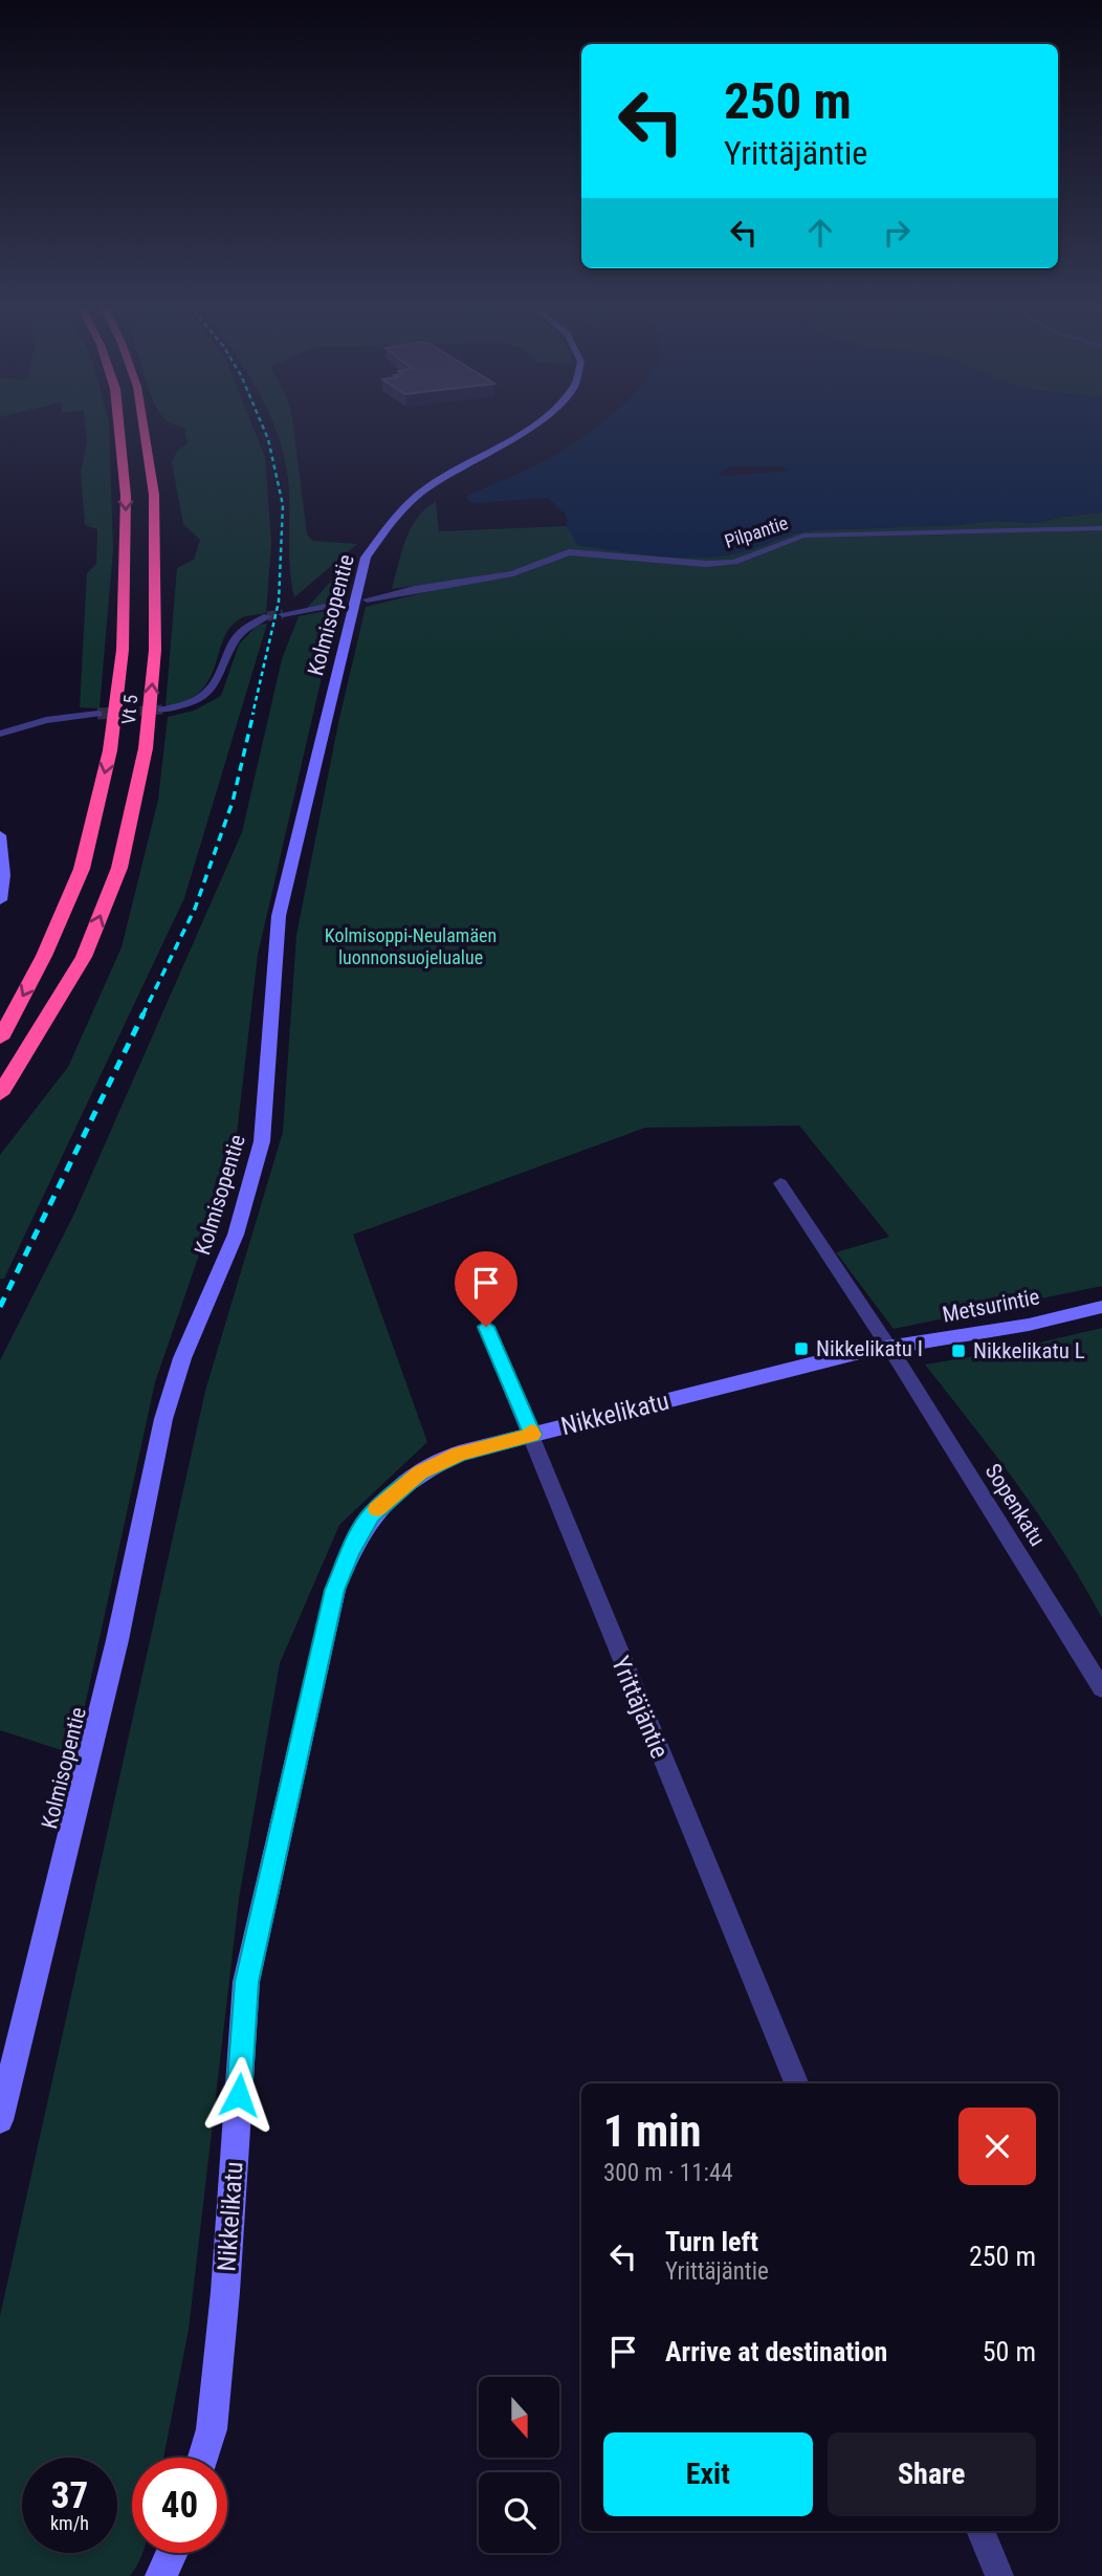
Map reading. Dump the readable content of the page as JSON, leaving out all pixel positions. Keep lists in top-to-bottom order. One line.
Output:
{"streets":{"highway":["Vt 5"],"main road":["Kolmisopentie","Metsurintie","Nikkelikatu"],"street":["Pilpantie","Sopenkatu","Yrittäjäntie"]},"crossings":[["Metsurintie","Nikkelikatu"],["Metsurintie","Sopenkatu"],["Nikkelikatu","Sopenkatu"],["Nikkelikatu","Yrittäjäntie"]],"parks":["Kolmisoppi-Neulamäen luonnonsuojelualue"],"places":{"transit":["Nikkelikatu I","Nikkelikatu L"]},"north":"bottom","page":{"turn":["250 m","Yrittäjäntie"],"heading":["1 min","300 m · 11:44"],"list":[{"name":"Turn left","note":"Yrittäjäntie","value":"250 m"},{"name":"Arrive at destination","value":"50 m"}],"buttons":["Exit","Share"],"speed":"37 km/h","limit":"40"}}
